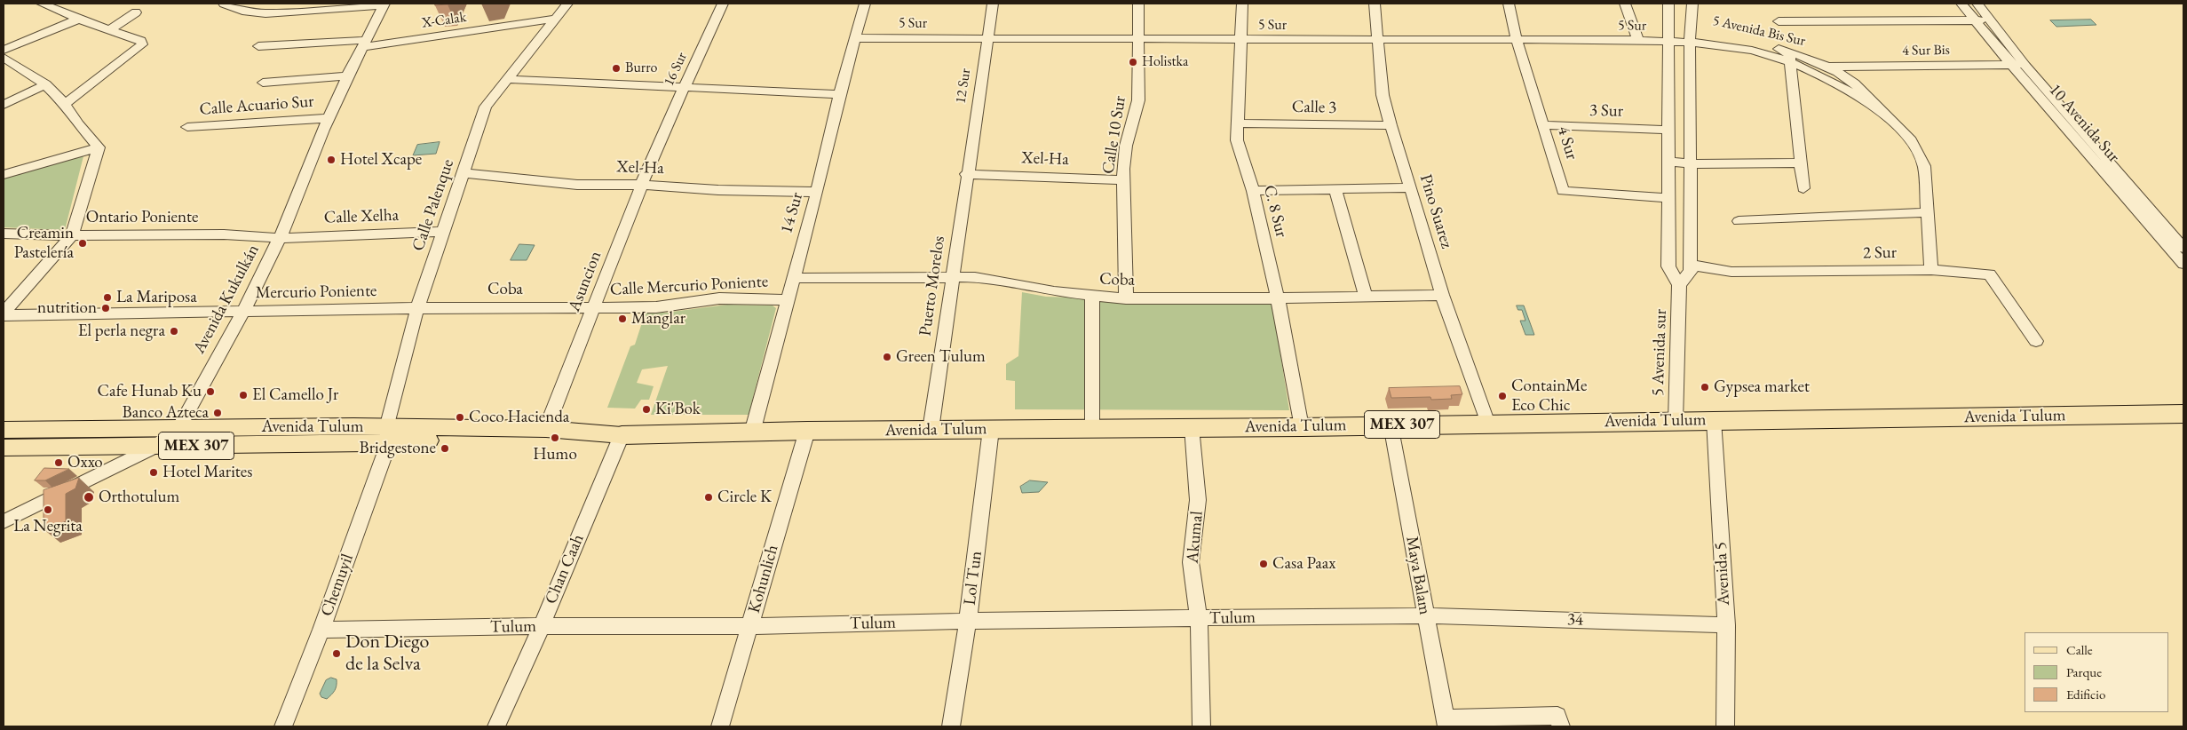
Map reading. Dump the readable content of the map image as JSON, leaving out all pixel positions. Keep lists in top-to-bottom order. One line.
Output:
{"streets":{"highway":["Avenida Tulum","MEX 307"],"street":["X-Calak","5 Sur","5 Avenida Bis Sur","4 Sur Bis","16 Sur","12 Sur","Calle Acuario Sur","Calle 3","3 Sur","10 Avenida Sur","Calle 10 Sur","4 Sur","Xel-Ha","Calle Palenque","C. 8 Sur","Pino Suarez","14 Sur","Calle Xelha","Ontario Poniente","2 Sur","Coba","Asuncion","Calle Mercurio Poniente","Puerto Morelos","Mercurio Poniente","Avenida Kukulkán","5 Avenida sur","Akumal","Chan Caah","Avenida 5","Maya Balam","Lol Tun","Kohunlich","Chemuyil","Tulum","34"]},"crossings":[["X-Calak","Calle Palenque"],["X-Calak","Avenida Kukulkán"],["5 Sur","5 Avenida Bis Sur"],["5 Sur","12 Sur"],["5 Sur","Calle 10 Sur"],["5 Sur","4 Sur"],["5 Sur","C. 8 Sur"],["5 Sur","Pino Suarez"],["5 Sur","14 Sur"],["5 Avenida Bis Sur","4 Sur Bis"],["5 Avenida Bis Sur","2 Sur"],["4 Sur Bis","10 Avenida Sur"],["16 Sur","Asuncion"],["12 Sur","Xel-Ha"],["12 Sur","Puerto Morelos"],["Calle Acuario Sur","Avenida Kukulkán"],["Calle 3","C. 8 Sur"],["Calle 3","Pino Suarez"],["3 Sur","4 Sur"],["Calle 10 Sur","Xel-Ha"],["Calle 10 Sur","Coba"],["Xel-Ha","Calle Palenque"],["Xel-Ha","14 Sur"],["Xel-Ha","Asuncion"],["Xel-Ha","Puerto Morelos"],["Calle Palenque","Calle Xelha"],["Calle Palenque","Coba"],["Calle Palenque","Mercurio Poniente"],["Calle Palenque","Avenida Tulum"],["Calle Palenque","Chemuyil"],["C. 8 Sur","Coba"],["C. 8 Sur","Avenida Tulum"],["Pino Suarez","Coba"],["Pino Suarez","Avenida Tulum"],["14 Sur","Coba"],["14 Sur","Calle Mercurio Poniente"],["14 Sur","Avenida Tulum"],["Calle Xelha","Ontario Poniente"],["Calle Xelha","Avenida Kukulkán"],["Ontario Poniente","Avenida Kukulkán"],["Coba","Asuncion"],["Coba","Calle Mercurio Poniente"],["Coba","Puerto Morelos"],["Coba","Mercurio Poniente"],["Asuncion","Calle Mercurio Poniente"],["Asuncion","Avenida Tulum"],["Puerto Morelos","Avenida Tulum"],["Mercurio Poniente","Avenida Kukulkán"],["Avenida Kukulkán","Avenida Tulum"],["5 Avenida sur","Avenida Tulum"],["Avenida Tulum","Akumal"],["Avenida Tulum","Chan Caah"],["Avenida Tulum","Avenida 5"],["Avenida Tulum","Maya Balam"],["Avenida Tulum","Lol Tun"],["Avenida Tulum","Kohunlich"],["Avenida Tulum","Chemuyil"],["Akumal","Tulum"],["Chan Caah","Tulum"],["Avenida 5","34"],["Maya Balam","Tulum"],["Maya Balam","34"],["Lol Tun","Tulum"],["Kohunlich","Tulum"],["Chemuyil","Tulum"],["Tulum","34"]],"places":["Holistka","Burro","Hotel Xcape","Creamin Pastelería","La Mariposa","nutrition","Manglar","El perla negra","Green Tulum","Gypsea market","Cafe Hunab Ku","El Camello Jr","ContainMe Eco Chic","Ki'Bok","Banco Azteca","Coco Hacienda","Humo","Bridgestone","Oxxo","Hotel Marites","Orthotulum","Circle K","La Negrita","Casa Paax","Don Diego de la Selva"],"legend":["Calle","Parque","Edificio"]}
